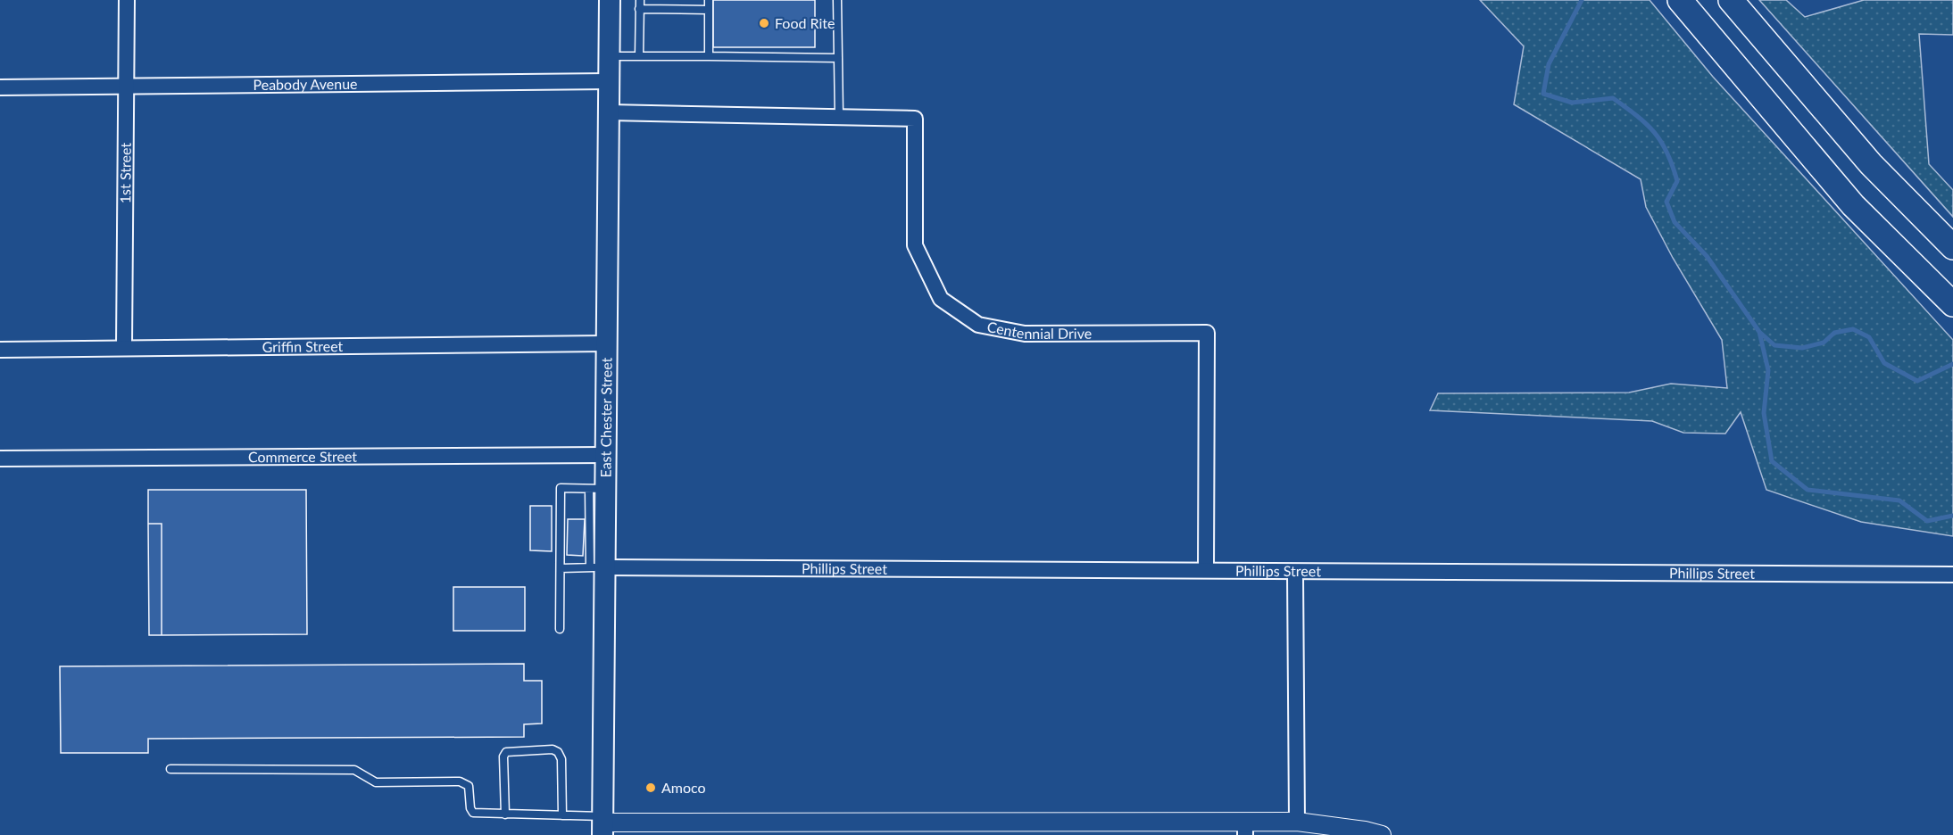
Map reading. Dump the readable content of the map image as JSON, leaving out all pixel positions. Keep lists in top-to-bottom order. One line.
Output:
{"streets":{"main road":["East Chester Street"],"street":["Peabody Avenue","1st Street","Centennial Drive","Griffin Street","Commerce Street","Phillips Street"]},"crossings":[["Peabody Avenue","1st Street"],["Peabody Avenue","East Chester Street"],["1st Street","Griffin Street"],["Centennial Drive","East Chester Street"],["Centennial Drive","Phillips Street"],["Griffin Street","East Chester Street"],["East Chester Street","Commerce Street"],["East Chester Street","Phillips Street"]],"places":["Food Rite","Amoco"]}
